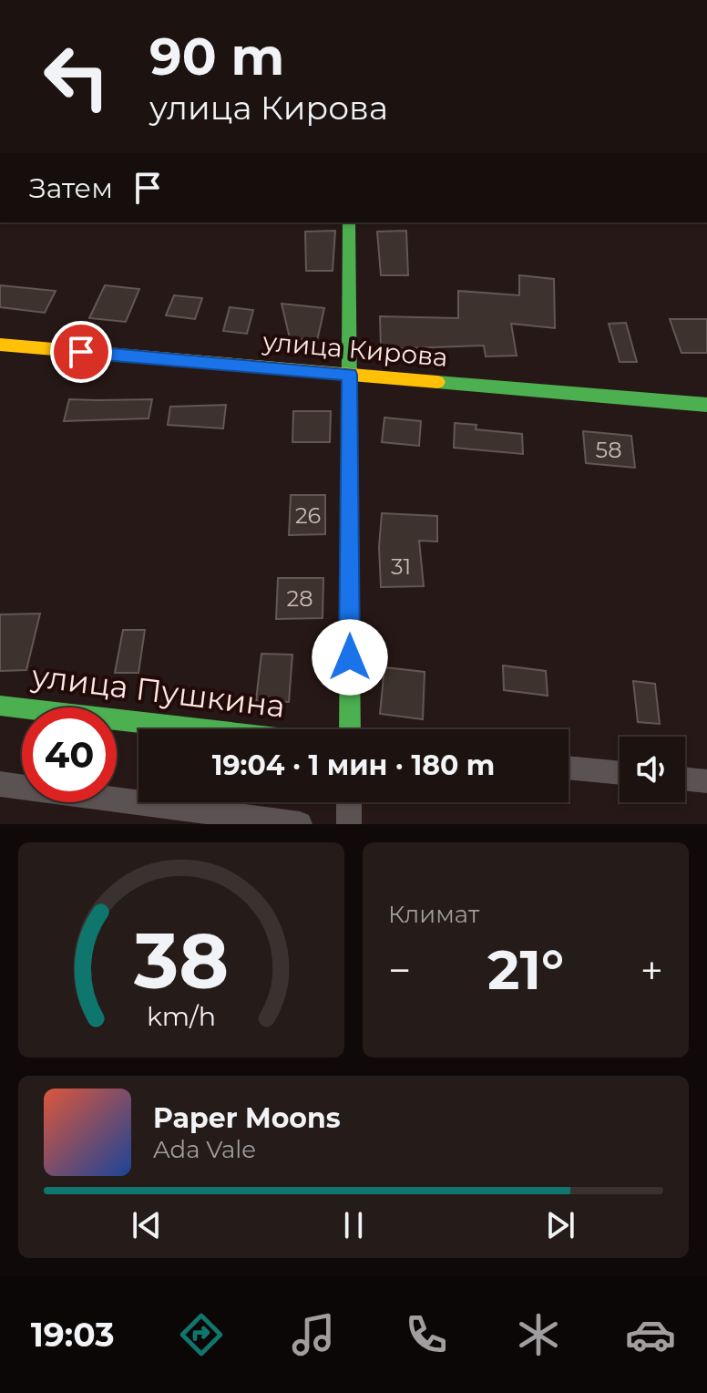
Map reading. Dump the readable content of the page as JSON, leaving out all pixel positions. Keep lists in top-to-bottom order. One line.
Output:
{"streets":{"street":["улица Кирова","улица Пушкина"]},"house_numbers":["58","26","31","28"],"page":{"turn":["90 m","улица Кирова"],"then":"Затем","limit":"40","trip":"19:04 · 1 мин · 180 m","tile":"Климат","heat":["−","21°","+"],"song":["Paper Moons","Ada Vale"],"tabs":"19:03","gauge":["38","km/h"]}}
